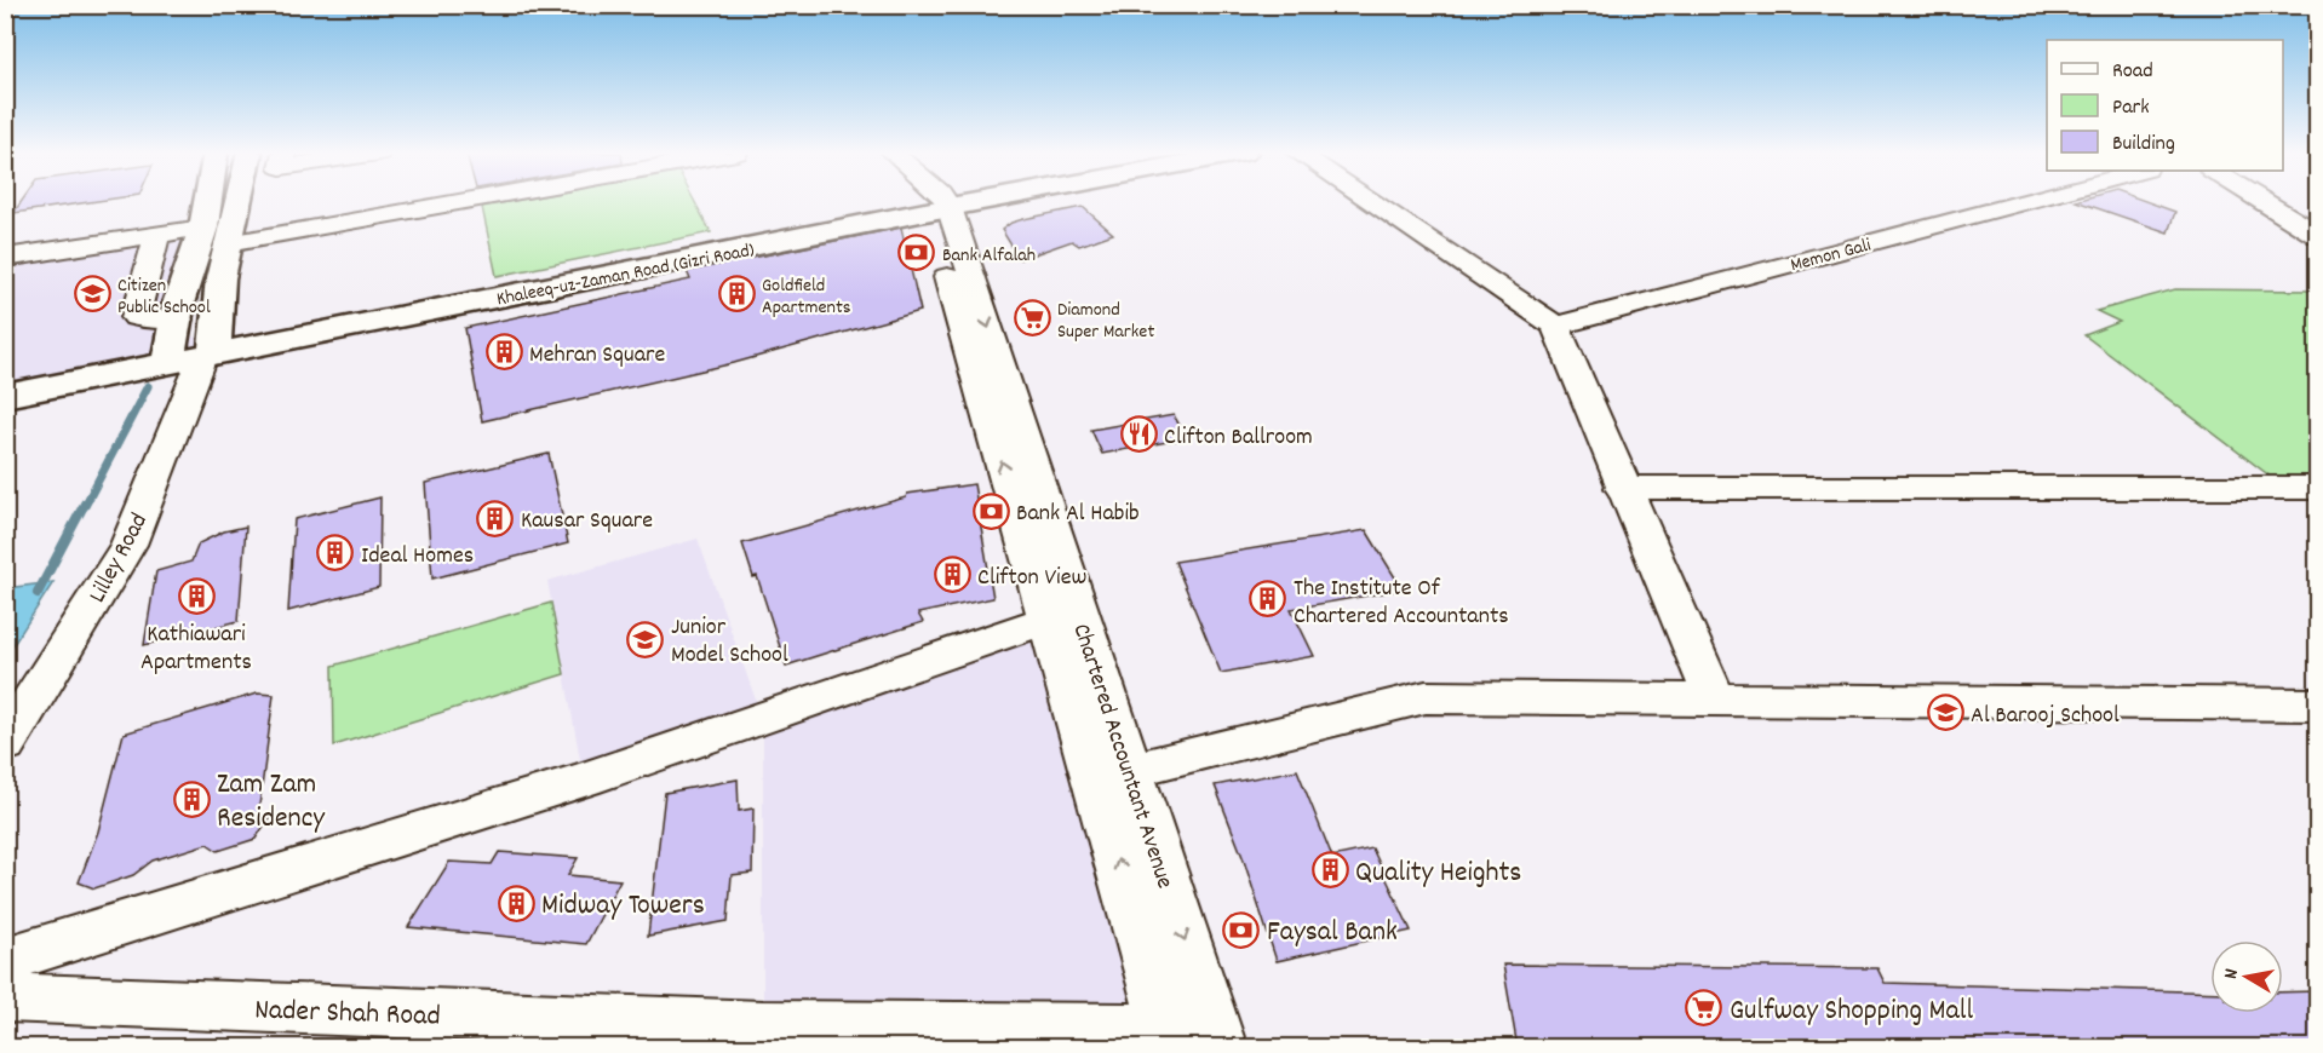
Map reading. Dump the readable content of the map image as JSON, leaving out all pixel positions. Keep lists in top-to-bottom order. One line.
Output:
{"streets":{"main road":["Khaleeq-uz-Zaman Road (Gizri Road)","Lilley Road"],"street":["Memon Gali","Chartered Accountant Avenue","Nader Shah Road"]},"crossings":[["Khaleeq-uz-Zaman Road (Gizri Road)","Lilley Road"],["Chartered Accountant Avenue","Nader Shah Road"]],"places":{"bank":["Bank Alfalah","Bank Al Habib","Faysal Bank"],"school or university":["Citizen Public School","Junior Model School","Al Barooj School"],"building":["Goldfield Apartments","Mehran Square","Kausar Square","Ideal Homes","Clifton View","Kathiawari Apartments","The Institute Of Chartered Accountants","Zam Zam Residency","Quality Heights","Midway Towers"],"supermarket":["Diamond Super Market","Gulfway Shopping Mall"],"restaurant":["Clifton Ballroom"]},"legend":["Road","Park","Building"],"north":"left"}
